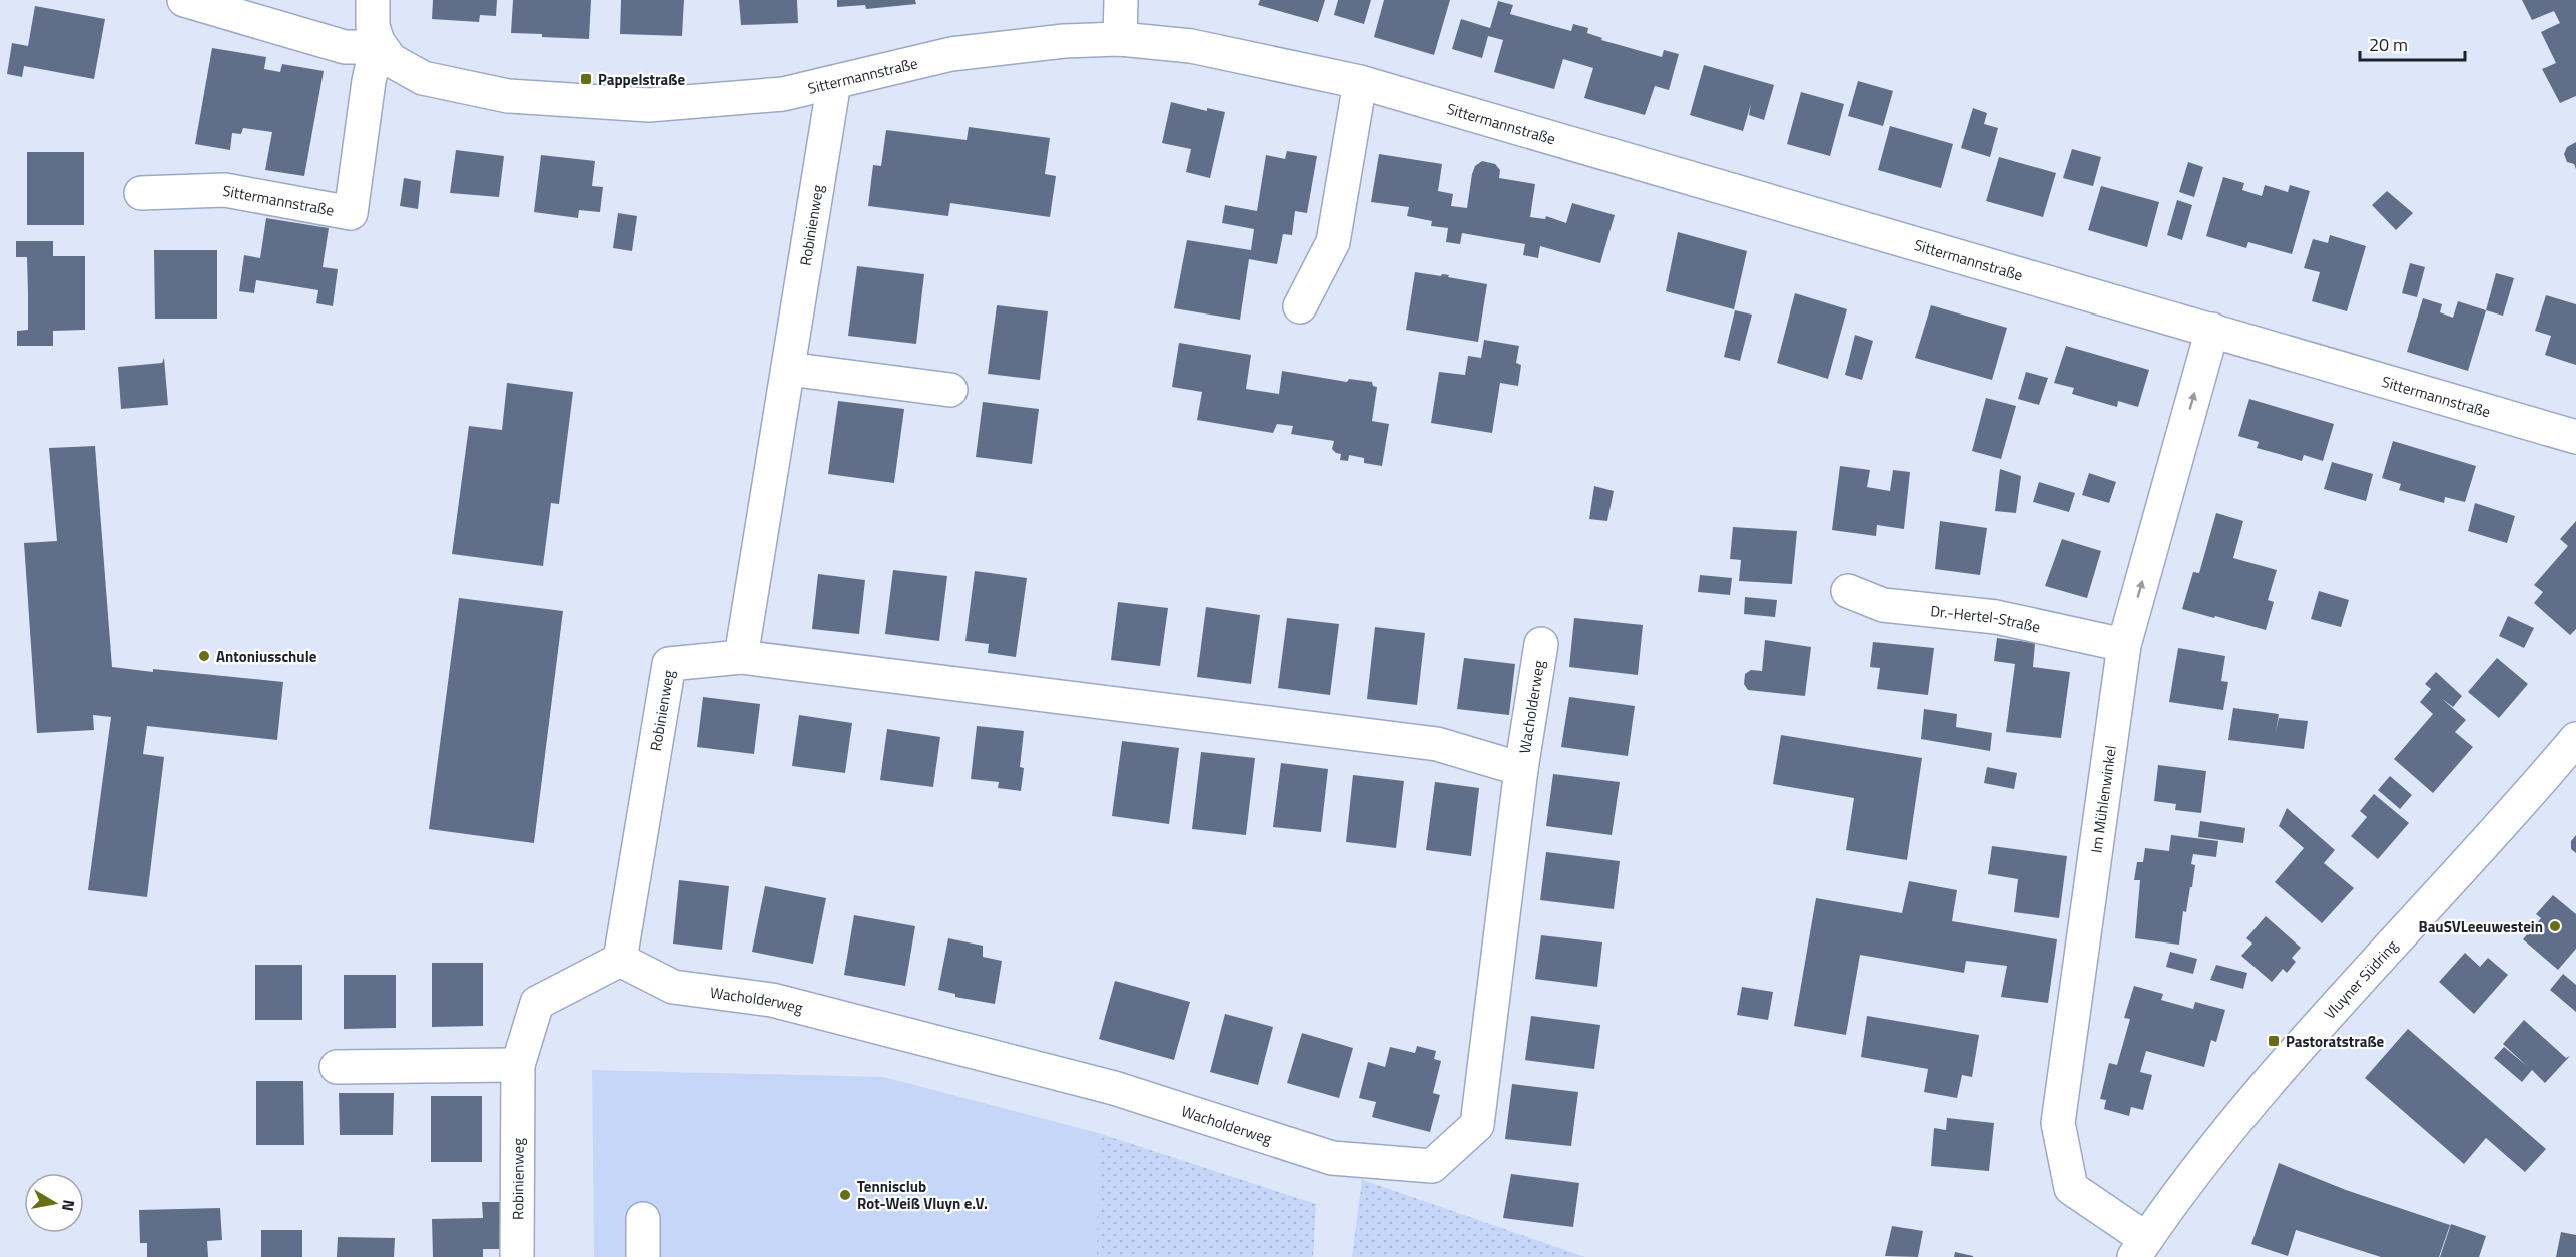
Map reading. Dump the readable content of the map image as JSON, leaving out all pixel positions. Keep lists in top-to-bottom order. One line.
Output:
{"streets":{"street":["Sittermannstraße","Robinienweg","Dr.-Hertel-Straße","Wacholderweg","Im Mühlenwinkel","Vluyner Südring"]},"crossings":[["Sittermannstraße","Robinienweg"],["Sittermannstraße","Im Mühlenwinkel"],["Robinienweg","Wacholderweg"],["Dr.-Hertel-Straße","Im Mühlenwinkel"],["Im Mühlenwinkel","Vluyner Südring"]],"places":{"transit":["Pappelstraße","Pastoratstraße"],"other":["Antoniusschule","BauSVLeeuwestein","Tennisclub Rot-Weiß Vluyn e.V."]},"scale_bar":"20 m","north":"right"}
